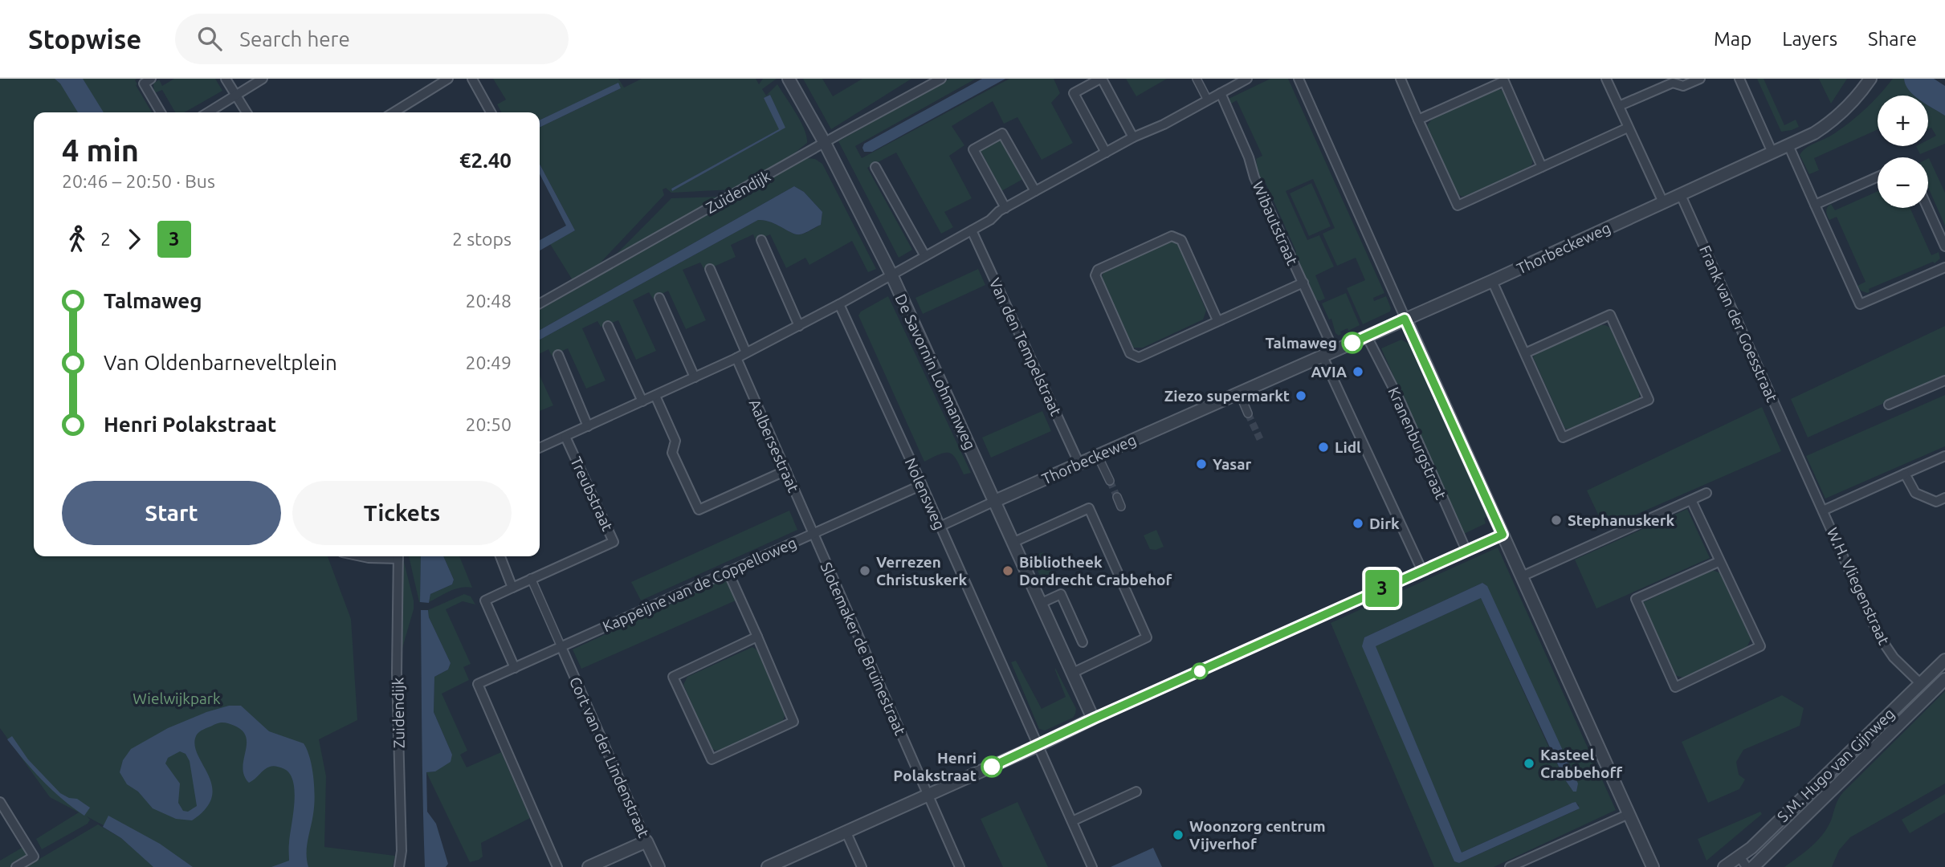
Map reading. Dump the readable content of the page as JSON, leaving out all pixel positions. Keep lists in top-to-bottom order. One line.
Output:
{"streets":{"street":["Zuidendijk","Wibautstraat","Thorbeckeweg","Frank van der Goesstraat","Van den Tempelstraat","De Savornin Lohmanweg","Kranenburgstraat","Aalbersestraat","Treubstraat","Nolensweg","Kappeijne van de Coppelloweg","W.H. Vliegenstraat","Slotemaker de Bruïnestraat","Cort van der Lindenstraat","S.M. Hugo van Gijnweg"]},"crossings":[["Zuidendijk","De Savornin Lohmanweg"],["Wibautstraat","Thorbeckeweg"],["Thorbeckeweg","Frank van der Goesstraat"],["Thorbeckeweg","Van den Tempelstraat"],["Thorbeckeweg","De Savornin Lohmanweg"],["Thorbeckeweg","Kranenburgstraat"],["Thorbeckeweg","Nolensweg"],["Frank van der Goesstraat","W.H. Vliegenstraat"],["Aalbersestraat","Kappeijne van de Coppelloweg"],["Aalbersestraat","Slotemaker de Bruïnestraat"],["Treubstraat","Kappeijne van de Coppelloweg"],["Nolensweg","Kappeijne van de Coppelloweg"],["Kappeijne van de Coppelloweg","Slotemaker de Bruïnestraat"],["Kappeijne van de Coppelloweg","Cort van der Lindenstraat"],["W.H. Vliegenstraat","S.M. Hugo van Gijnweg"]],"parks":["Wielwijkpark"],"places":["Talmaweg","AVIA","Ziezo supermarkt","Lidl","Yasar","Stephanuskerk","Dirk","Verrezen Christuskerk","Bibliotheek Dordrecht Crabbehof","Kasteel Crabbehoff","Henri Polakstraat","Woonzorg centrum Vijverhof"],"lines":["bus line 3"],"page":{"header":"Stopwise","search":"Search here","nav":["Map","Layers","Share"],"on_map":"3","map_buttons":["+","−"],"heading":["4 min","20:46 – 20:50 · Bus","€2.40"],"legs":["2","3","2 stops"],"list":[{"name":"Talmaweg","value":"20:48"},{"name":"Van Oldenbarneveltplein","value":"20:49"},{"name":"Henri Polakstraat","value":"20:50"}],"buttons":["Start","Tickets"]}}
